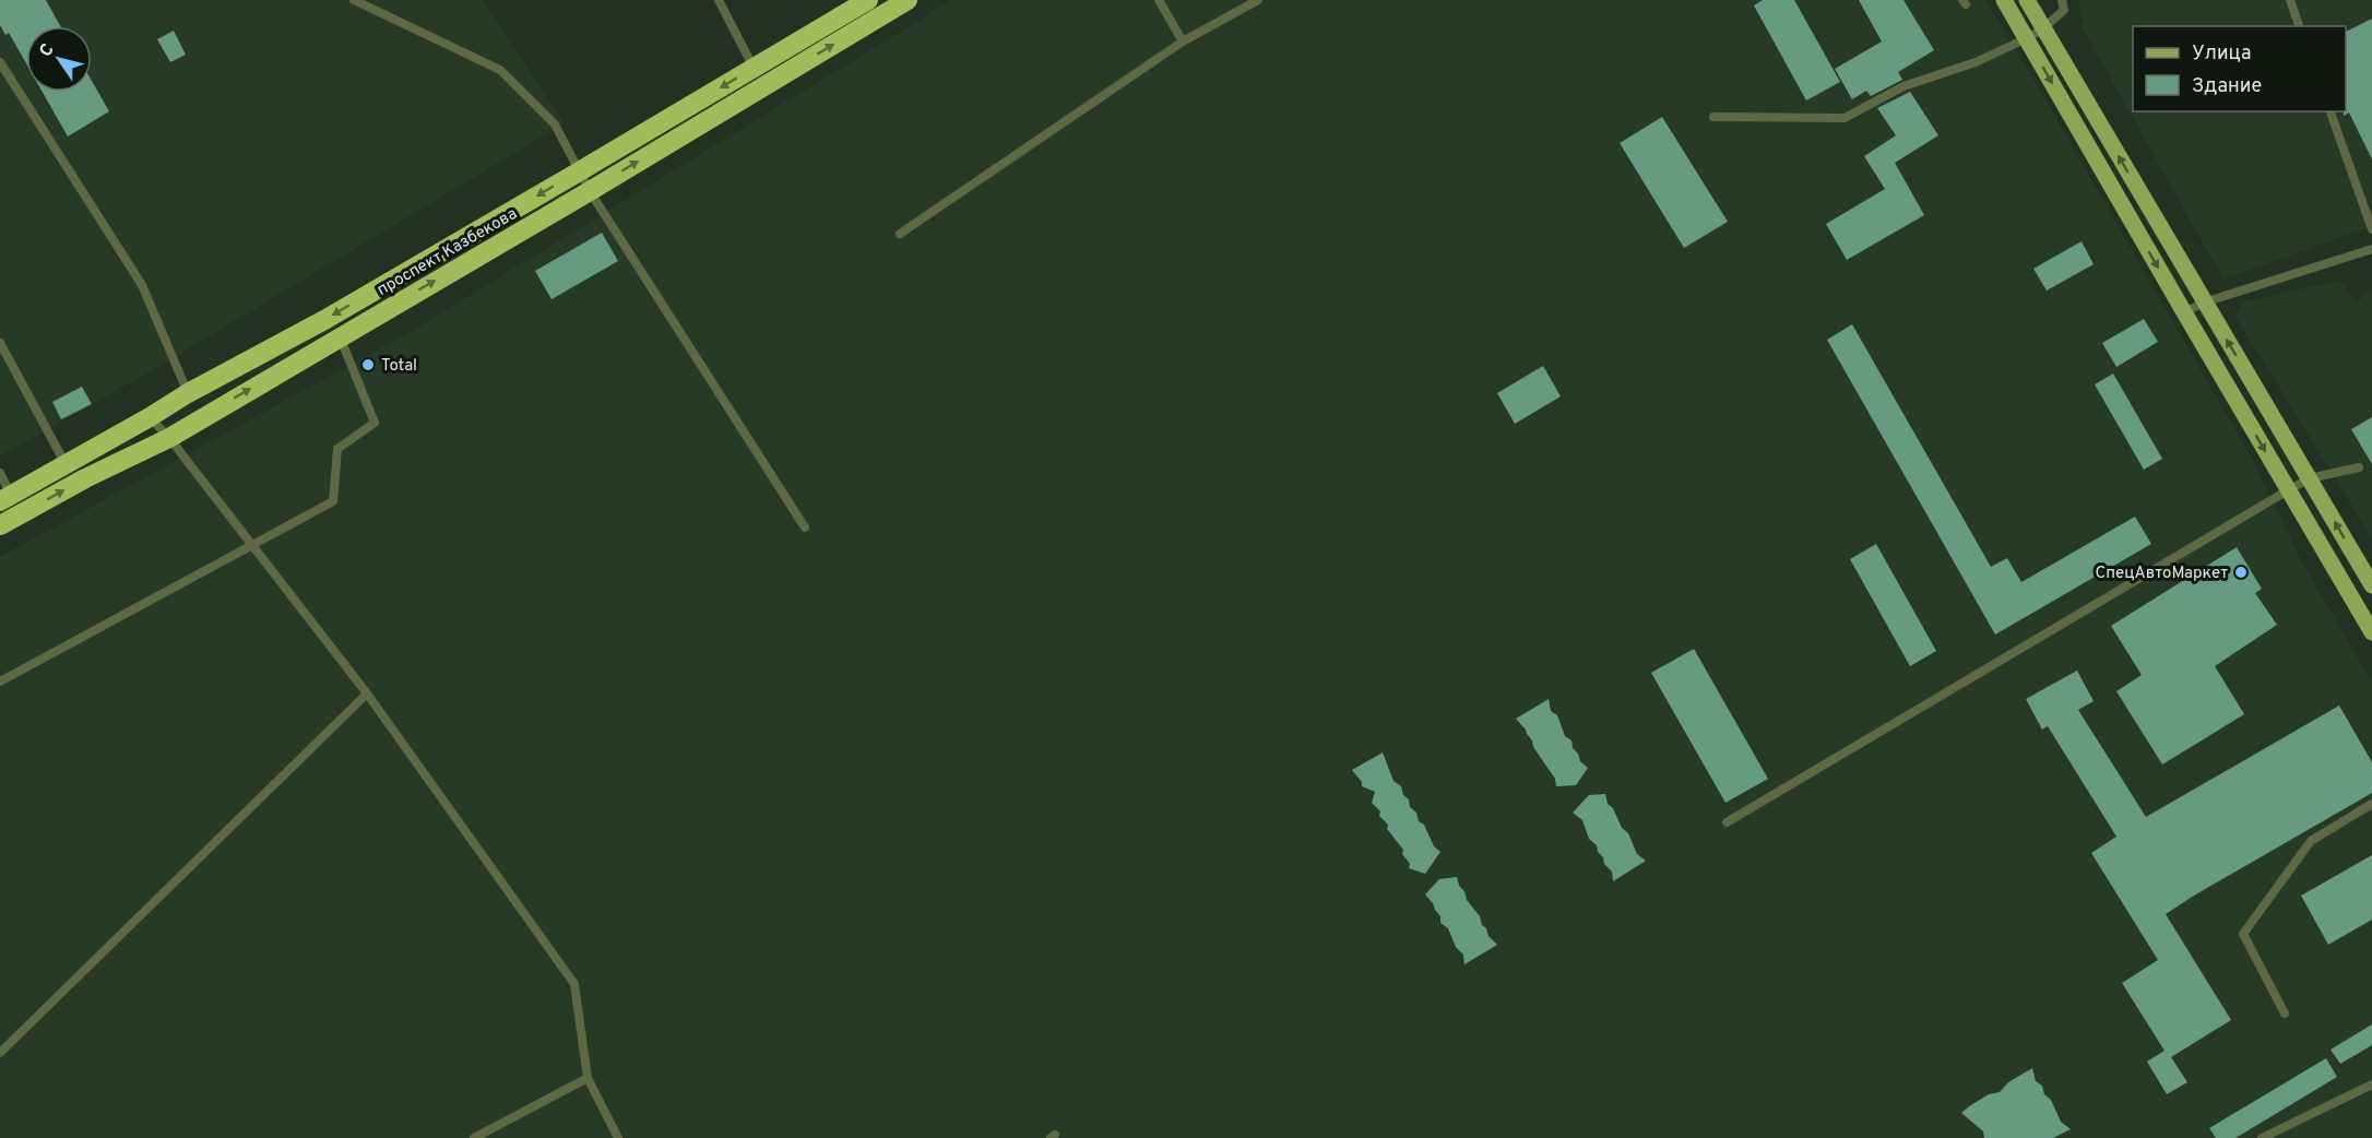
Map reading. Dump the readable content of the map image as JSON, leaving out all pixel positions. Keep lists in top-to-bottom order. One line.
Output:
{"streets":{"highway":["проспект Казбекова"]},"places":["Total","СпецАвтоМаркет"],"legend":["Улица","Здание"],"north":"top left"}
